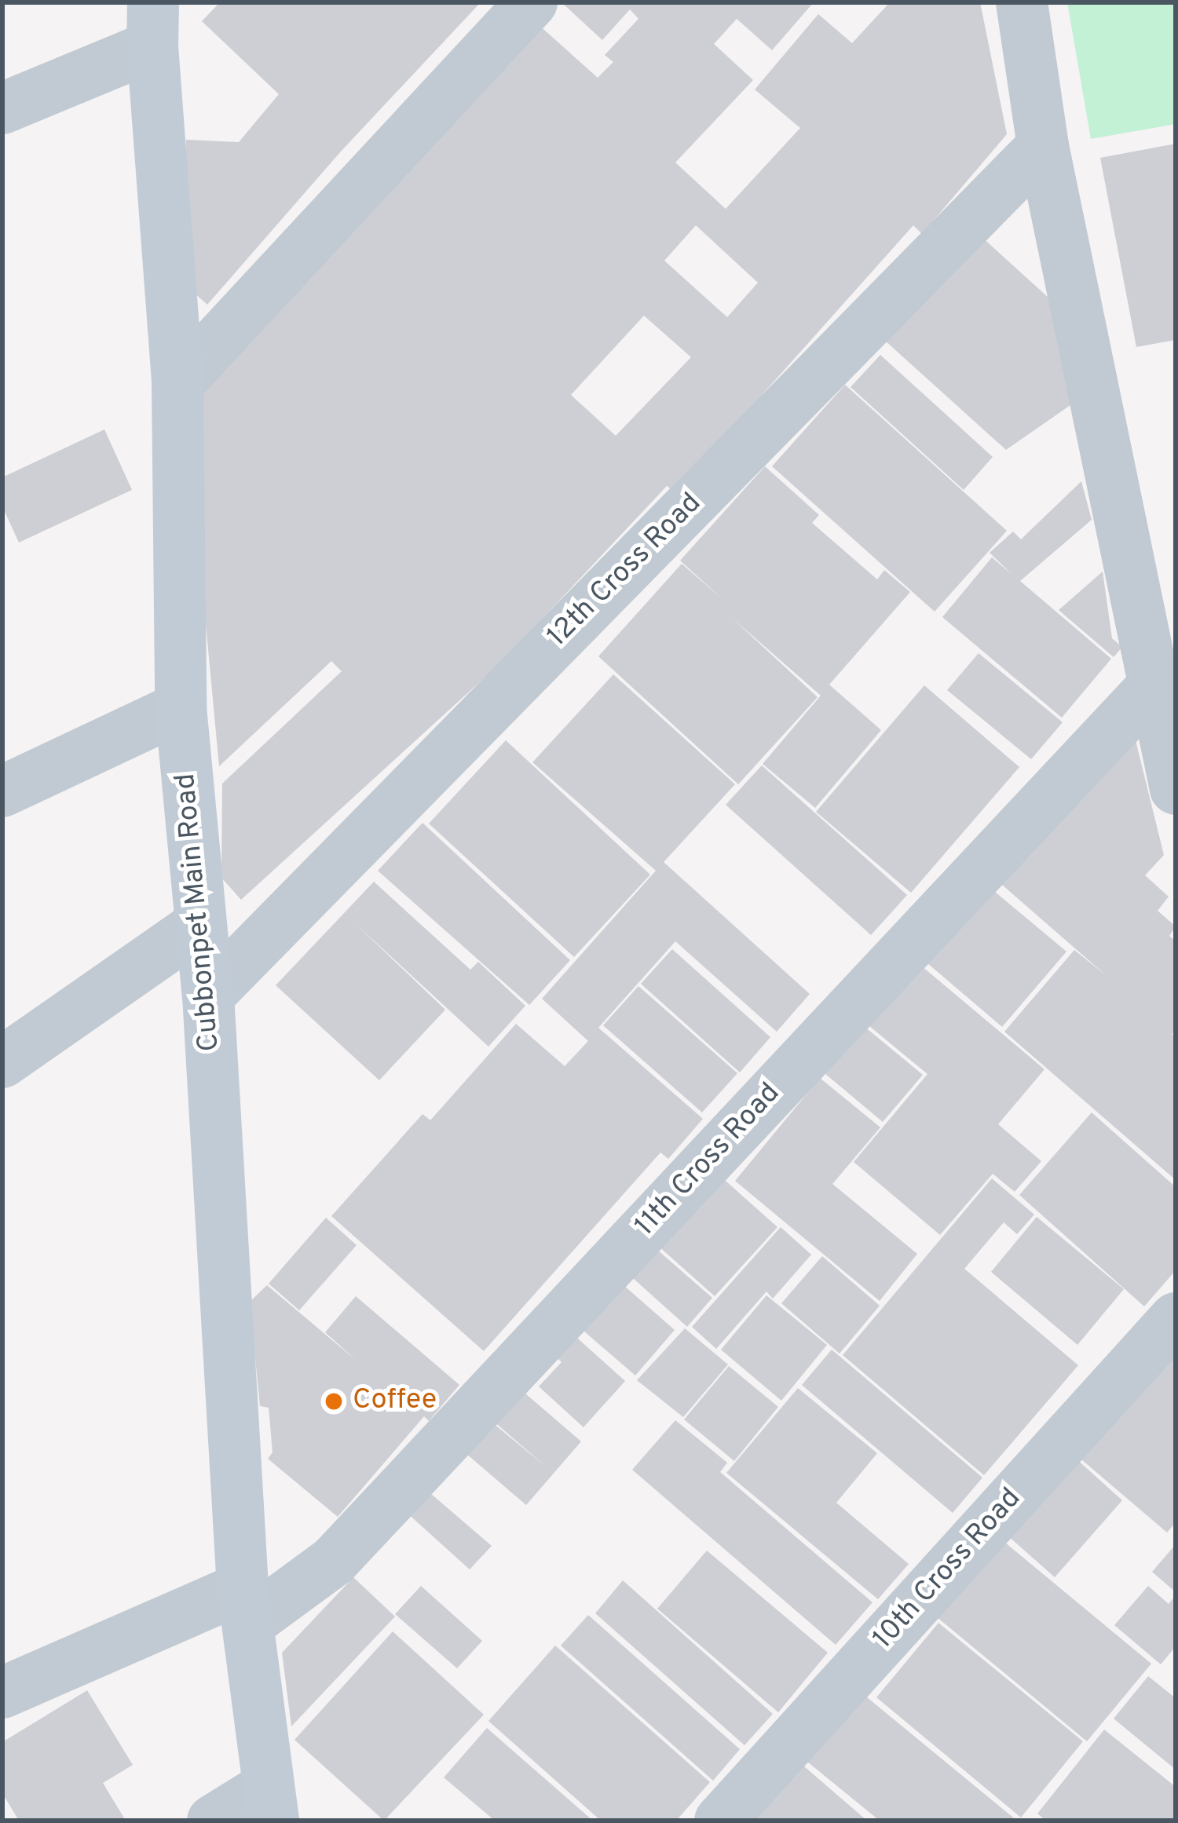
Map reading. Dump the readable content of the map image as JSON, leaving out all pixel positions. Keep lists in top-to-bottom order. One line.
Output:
{"streets":{"street":["12th Cross Road","Cubbonpet Main Road","11th Cross Road","10th Cross Road"]},"crossings":[["12th Cross Road","Cubbonpet Main Road"],["Cubbonpet Main Road","11th Cross Road"]],"places":["Coffee"]}
